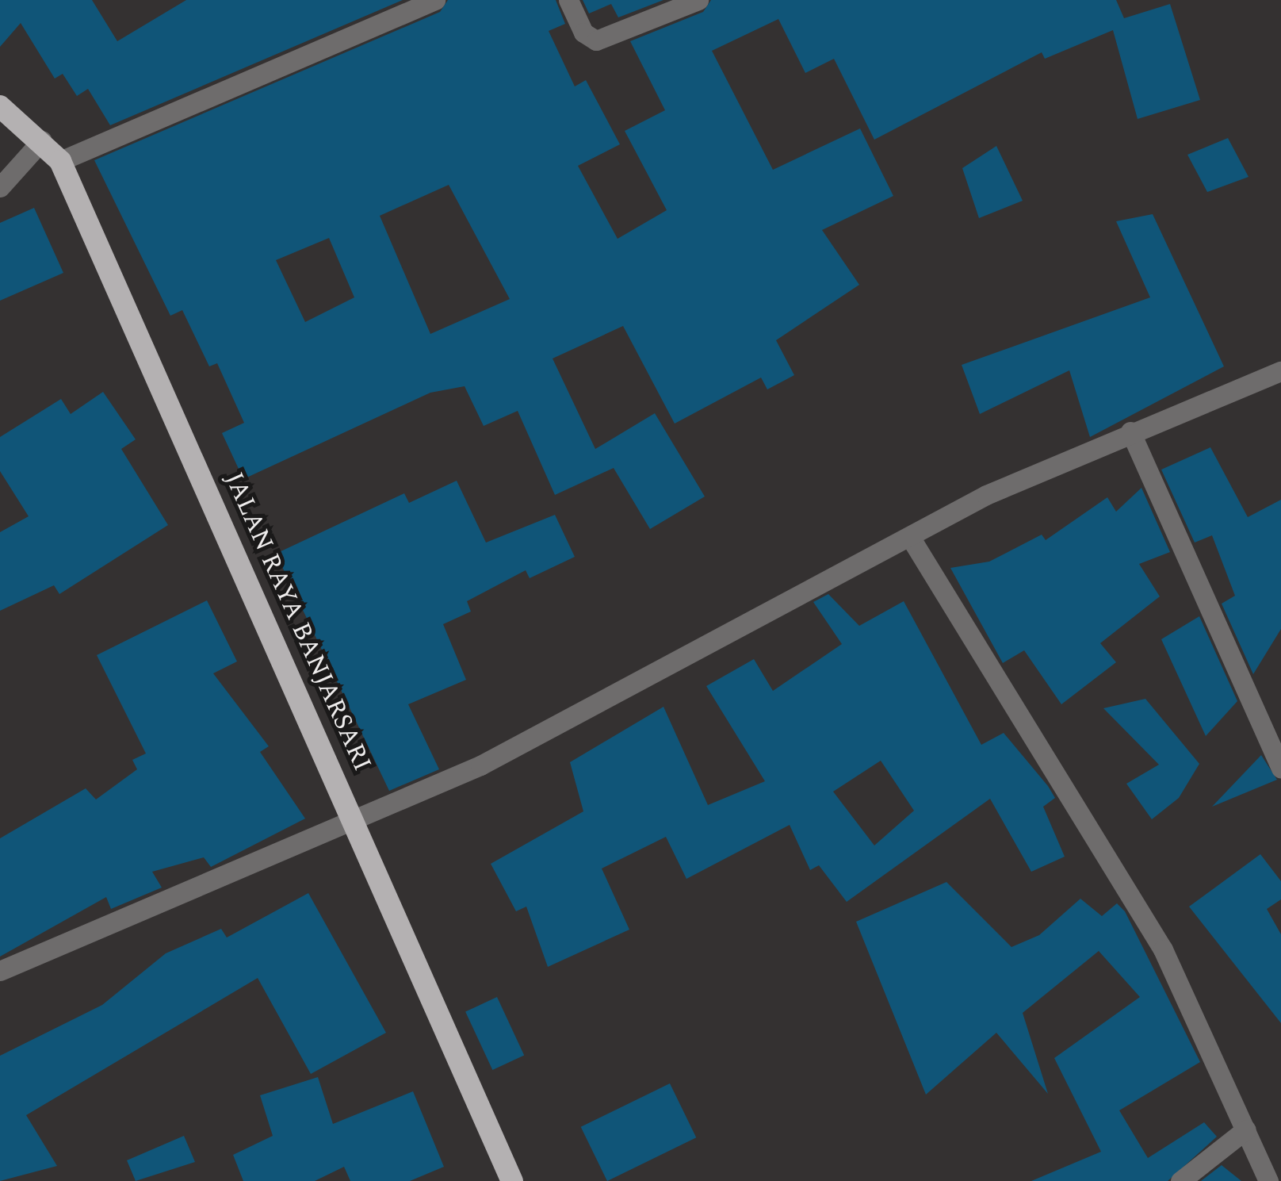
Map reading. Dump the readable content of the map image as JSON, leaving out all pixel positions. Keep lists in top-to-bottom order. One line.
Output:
{"streets":{"highway":["JALAN RAYA BANJARSARI"]}}
